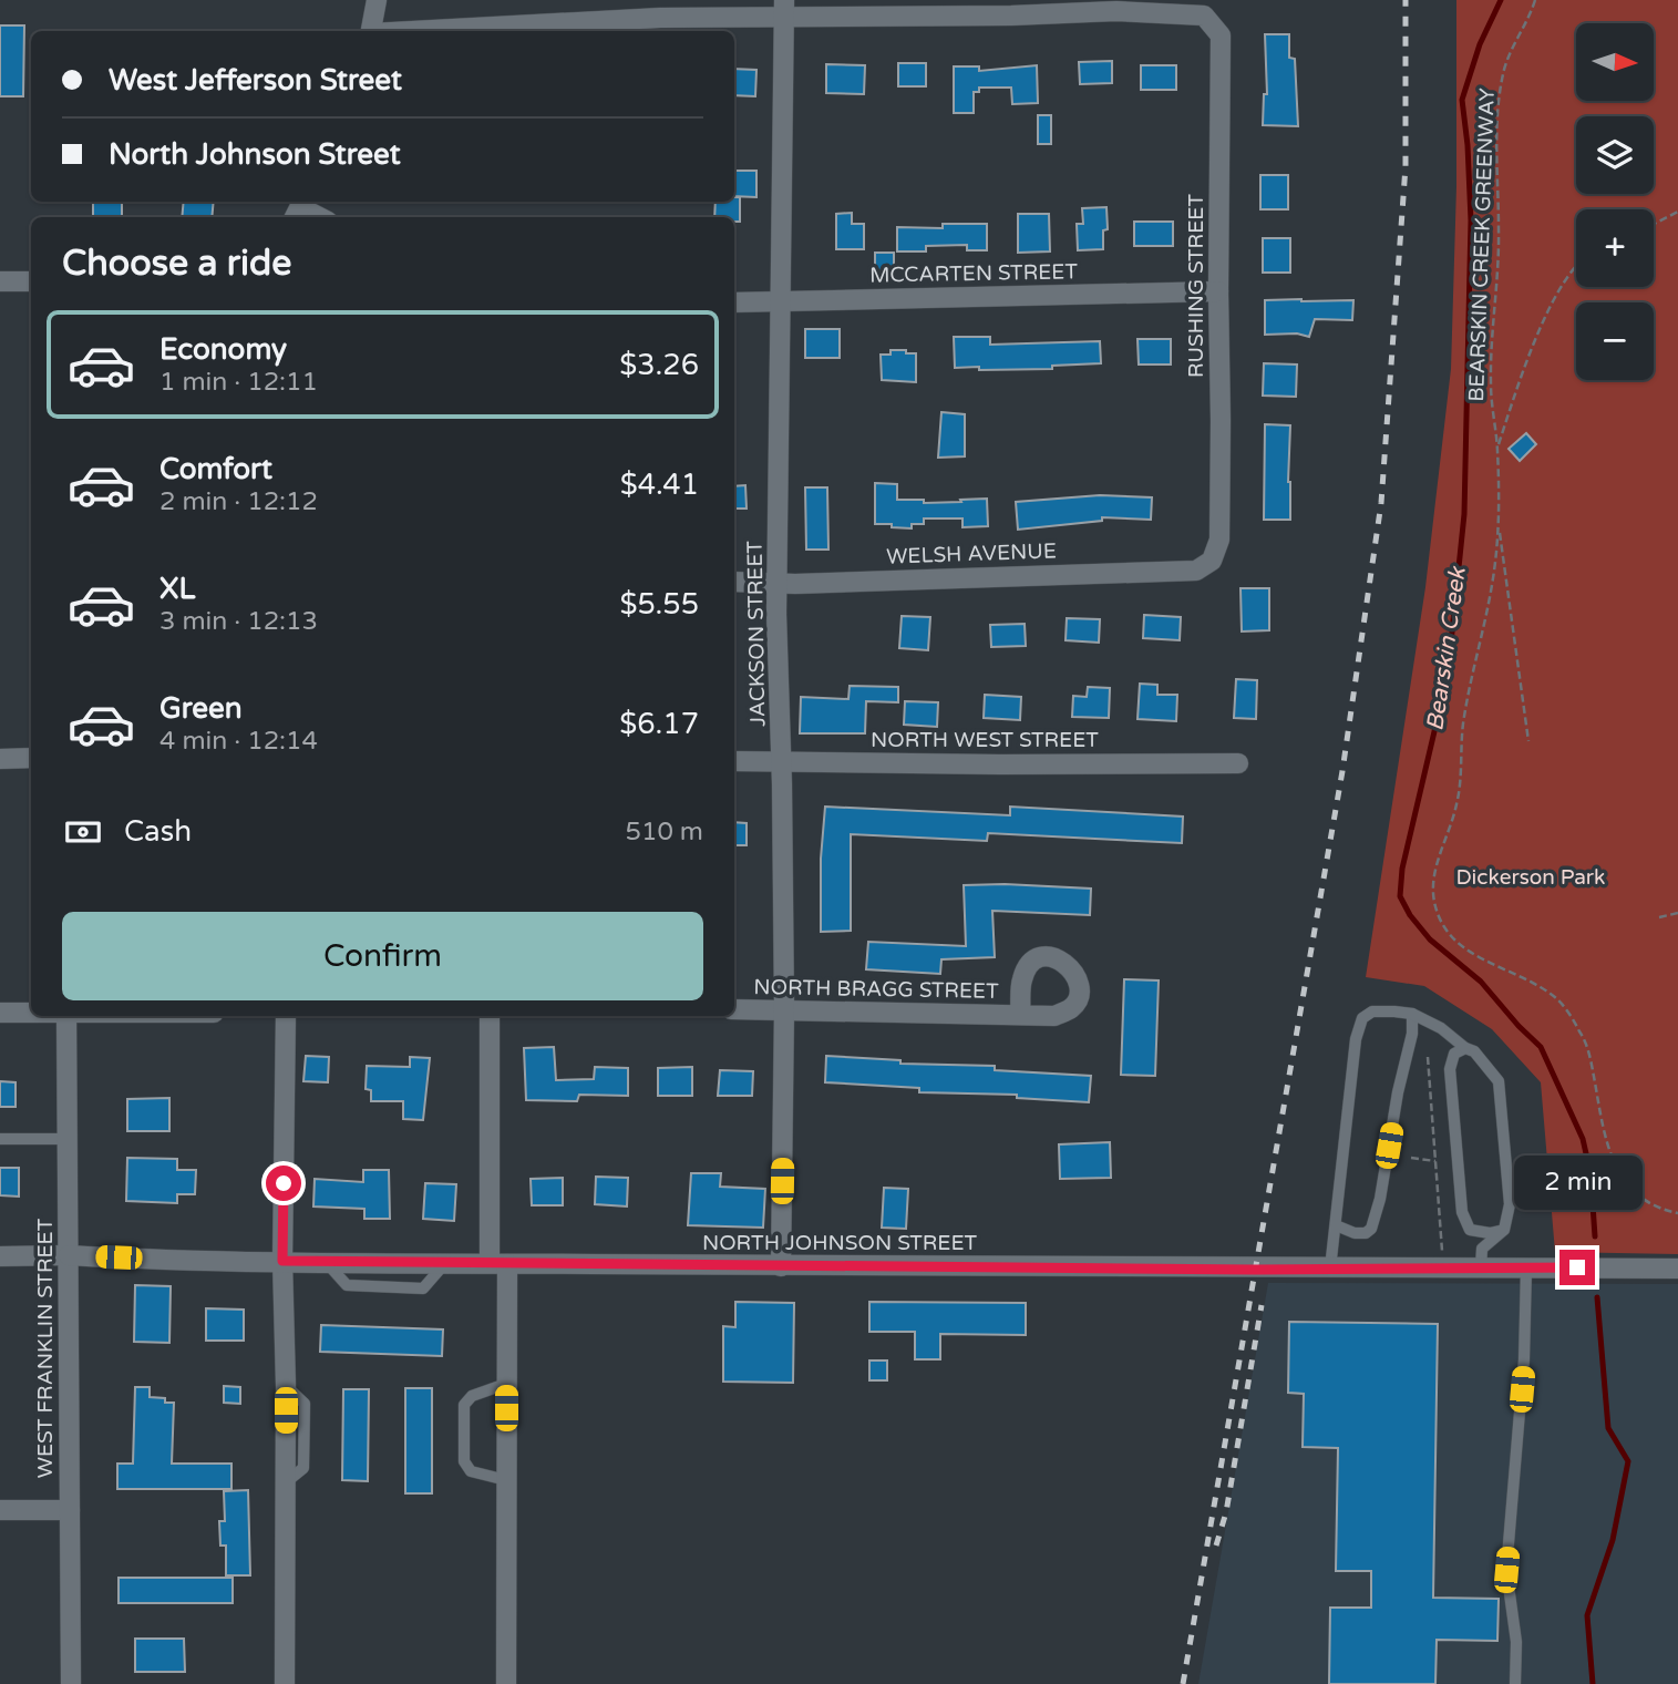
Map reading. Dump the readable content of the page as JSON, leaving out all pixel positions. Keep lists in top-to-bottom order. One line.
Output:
{"streets":{"street":["MCCARTEN STREET","RUSHING STREET","WELSH AVENUE","JACKSON STREET","NORTH WEST STREET","NORTH BRAGG STREET","NORTH JOHNSON STREET","WEST FRANKLIN STREET"],"path":["BEARSKIN CREEK GREENWAY"]},"crossings":[["MCCARTEN STREET","RUSHING STREET"],["MCCARTEN STREET","JACKSON STREET"],["RUSHING STREET","WELSH AVENUE"],["RUSHING STREET","JACKSON STREET"],["WELSH AVENUE","JACKSON STREET"],["JACKSON STREET","NORTH WEST STREET"],["JACKSON STREET","NORTH BRAGG STREET"],["JACKSON STREET","NORTH JOHNSON STREET"],["NORTH JOHNSON STREET","WEST FRANKLIN STREET"]],"water":["Bearskin Creek"],"parks":["Dickerson Park"],"north":"right","page":{"map_buttons":["+","−"],"banner":["West Jefferson Street","North Johnson Street"],"heading":"Choose a ride","list":[{"name":"Economy","note":"1 min · 12:11","value":"$3.26"},{"name":"Comfort","note":"2 min · 12:12","value":"$4.41"},{"name":"XL","note":"3 min · 12:13","value":"$5.55"},{"name":"Green","note":"4 min · 12:14","value":"$6.17"}],"pay":["Cash","510 m"],"buttons":"Confirm","bubble":"2 min"}}
